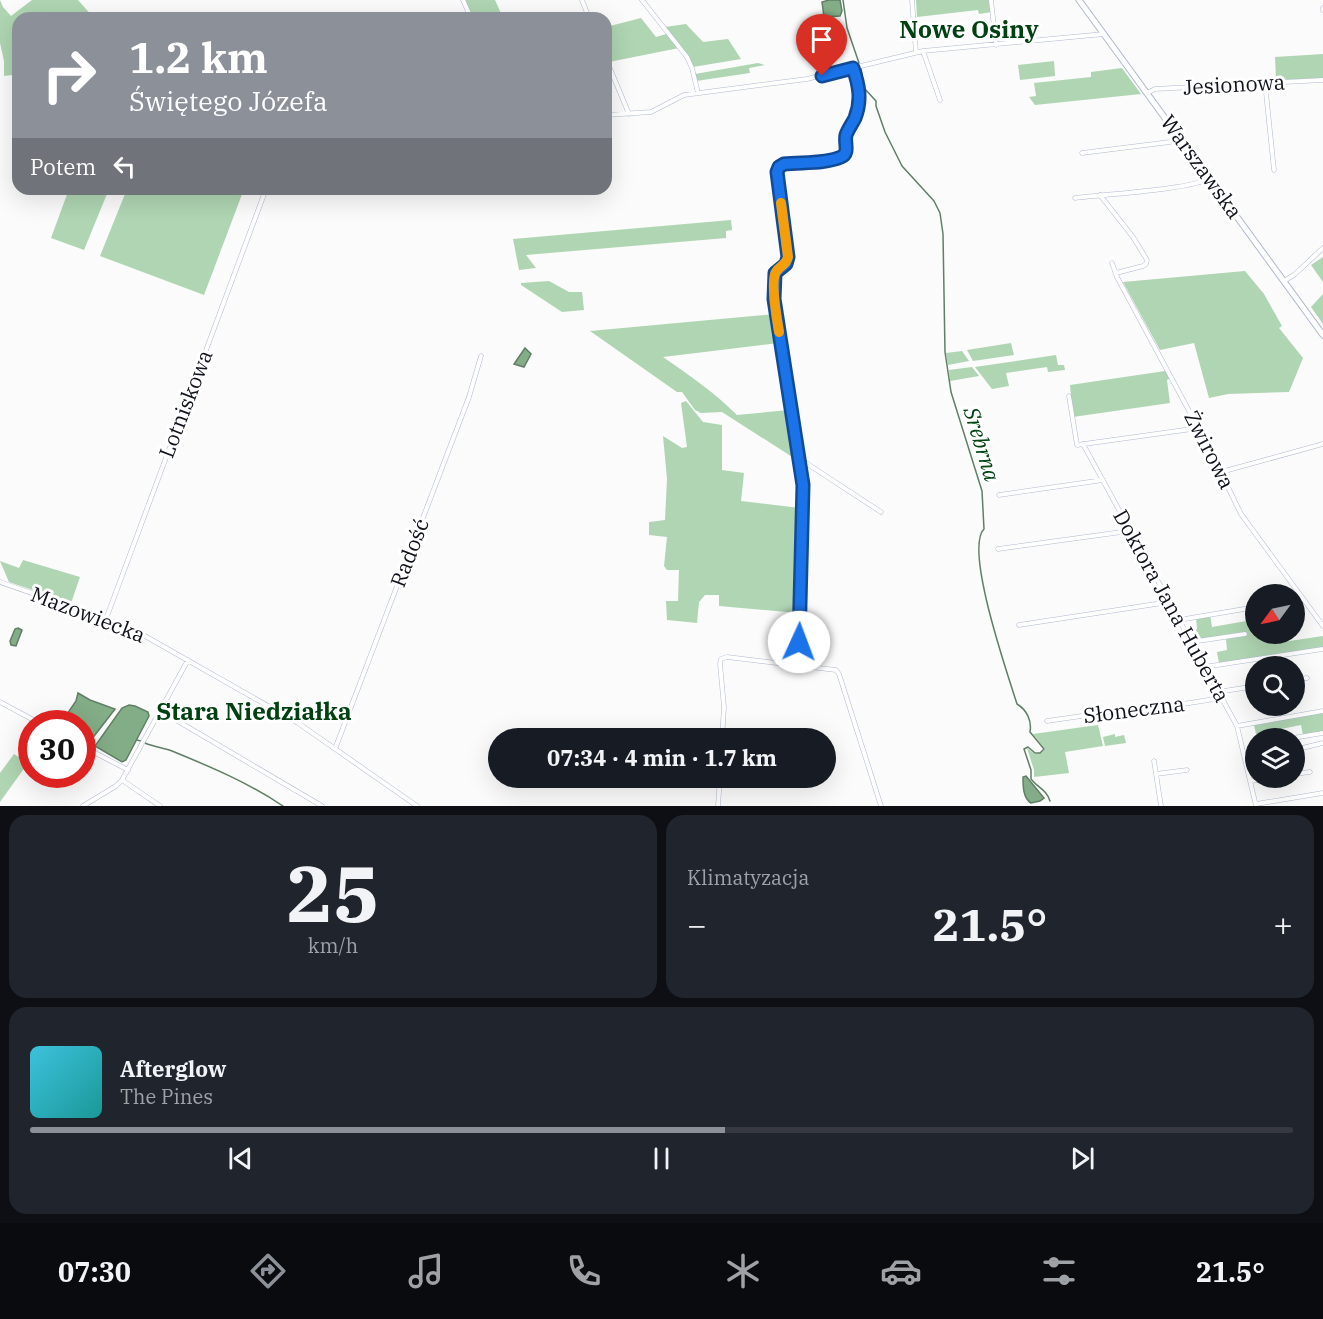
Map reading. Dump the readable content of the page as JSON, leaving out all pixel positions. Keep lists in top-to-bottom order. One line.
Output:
{"streets":{"main road":["Warszawska"],"street":["Jesionowa","Lotniskowa","Żwirowa","Radość","Doktora Jana Huberta","Mazowiecka","Słoneczna"]},"crossings":[["Jesionowa","Warszawska"],["Lotniskowa","Mazowiecka"],["Radość","Mazowiecka"],["Doktora Jana Huberta","Słoneczna"]],"districts":["Nowe Osiny","Stara Niedziałka"],"water":["Srebrna"],"north":"bottom left","page":{"turn":["1.2 km","Świętego Józefa"],"then":"Potem","limit":"30","trip":"07:34 · 4 min · 1.7 km","tile":[["25","km/h"],"Klimatyzacja"],"heat":["−","21.5°","+"],"song":["Afterglow","The Pines"],"tabs":["07:30","21.5°"]}}
